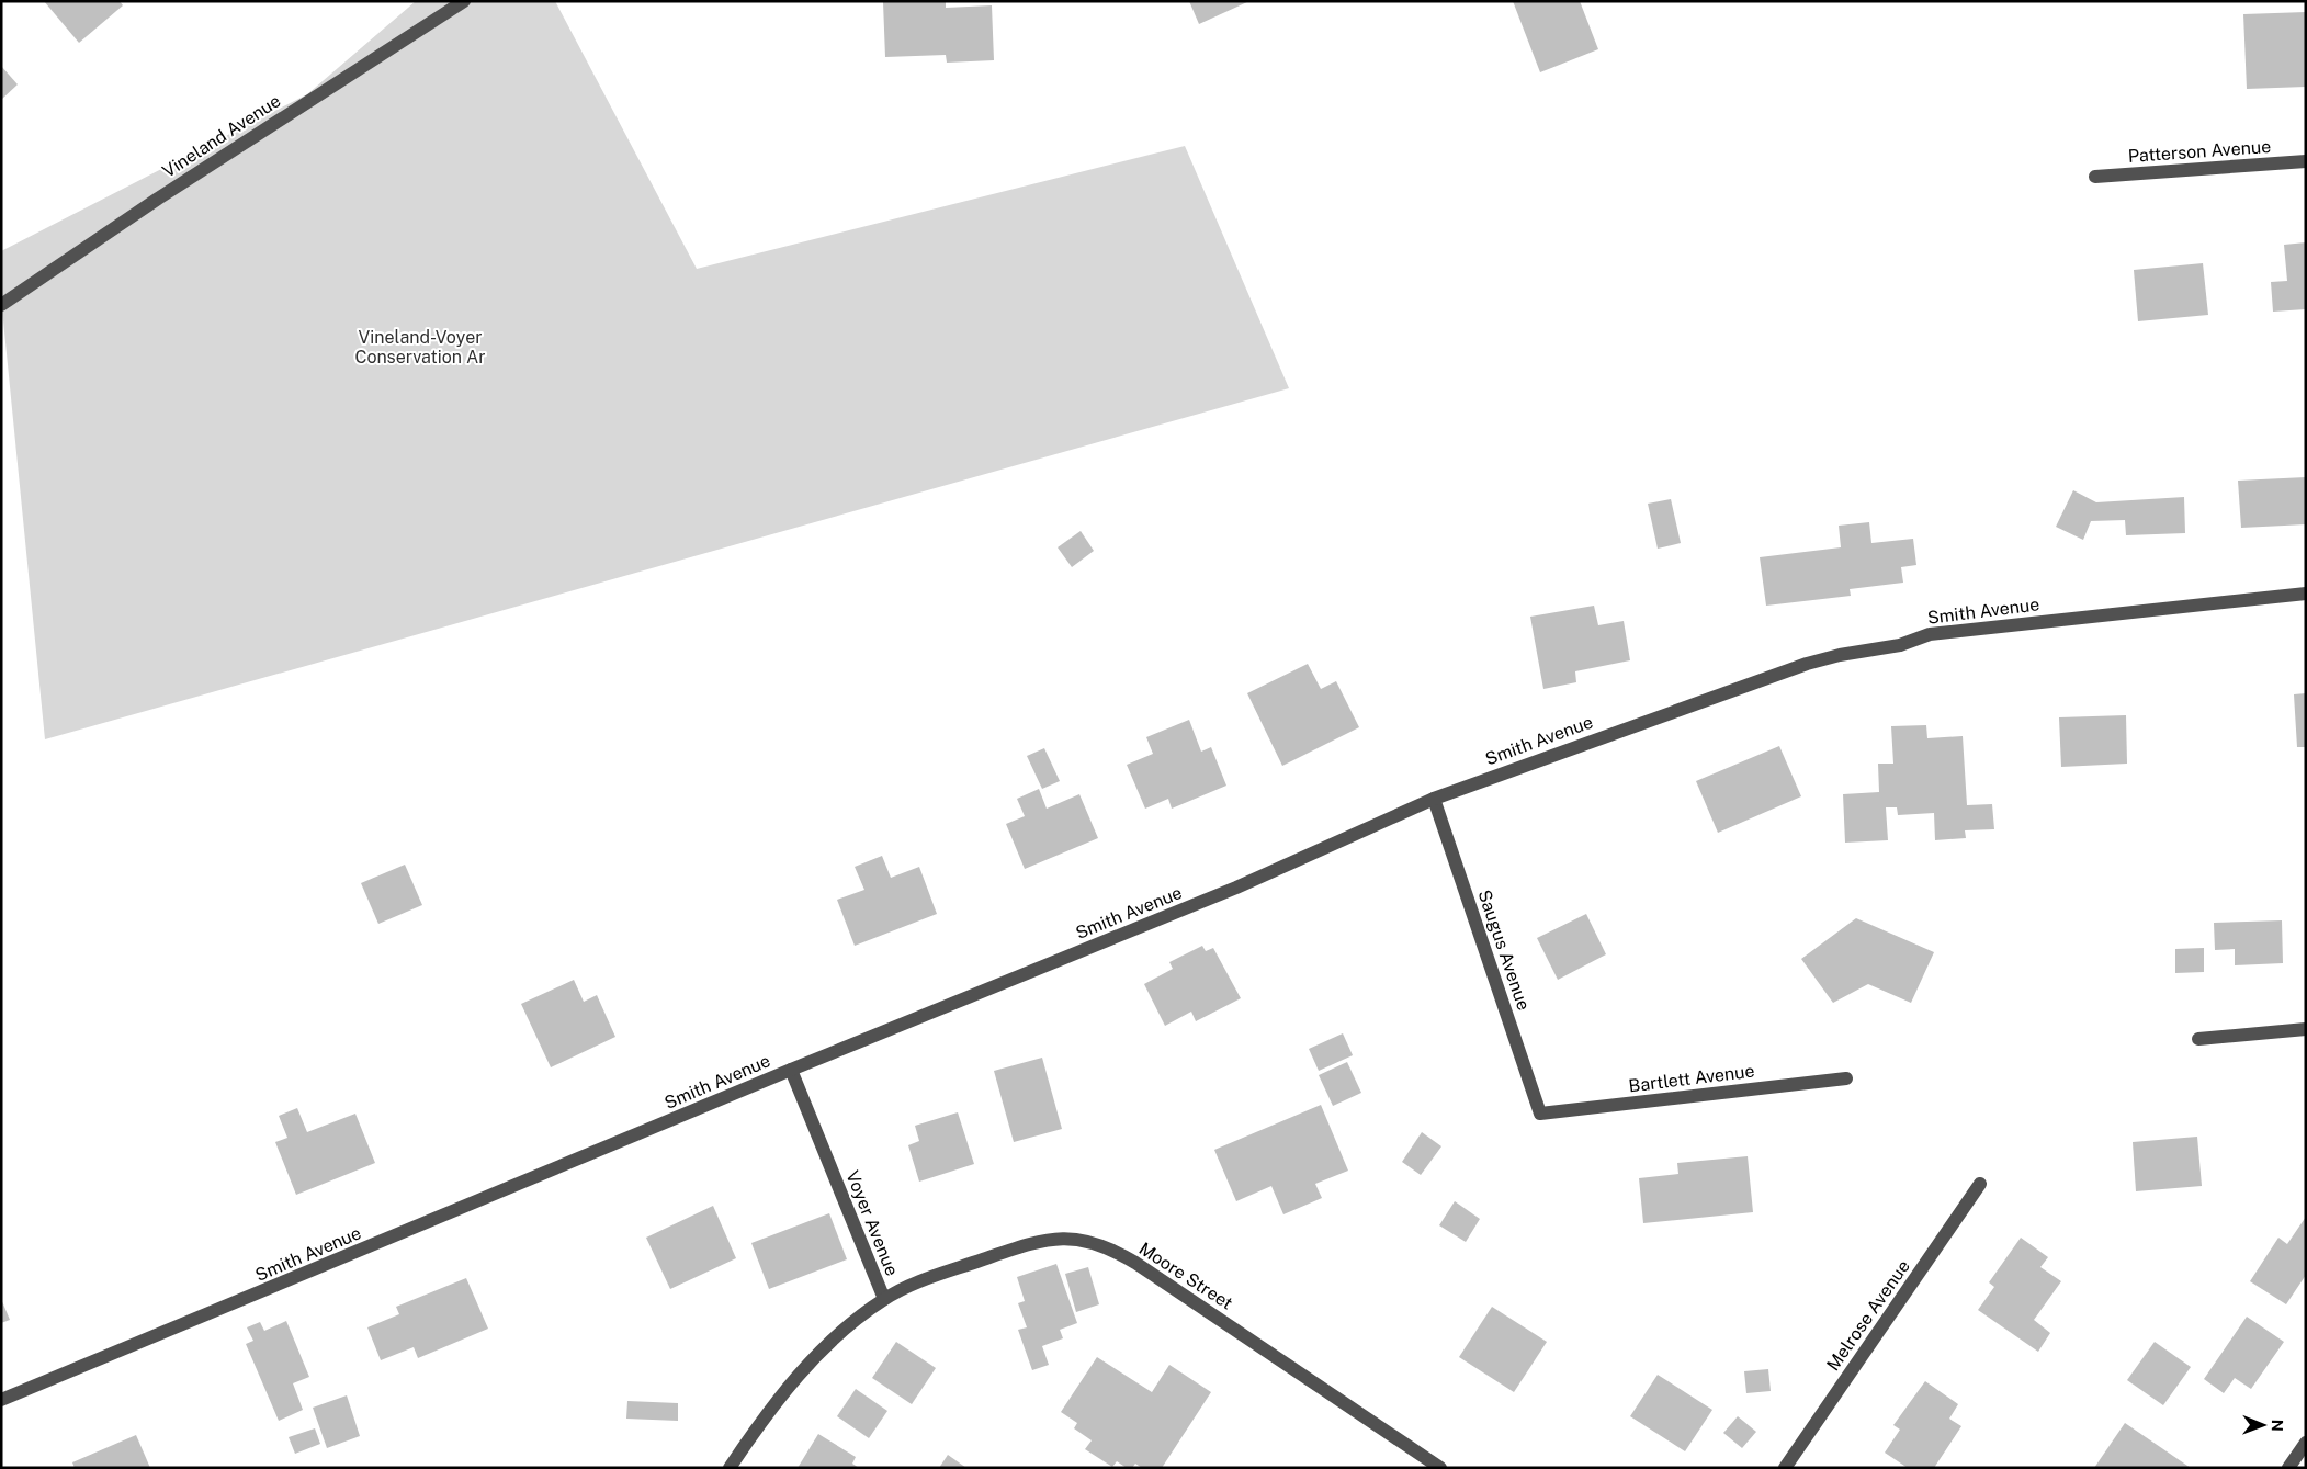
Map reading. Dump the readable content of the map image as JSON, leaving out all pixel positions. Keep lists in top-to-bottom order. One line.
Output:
{"streets":{"street":["Vineland Avenue","Patterson Avenue","Smith Avenue","Saugus Avenue","Bartlett Avenue","Voyer Avenue","Moore Street","Melrose Avenue"]},"crossings":[["Smith Avenue","Saugus Avenue"],["Smith Avenue","Voyer Avenue"],["Saugus Avenue","Bartlett Avenue"],["Voyer Avenue","Moore Street"]],"parks":["Vineland-Voyer Conservation Ar"],"north":"right"}
